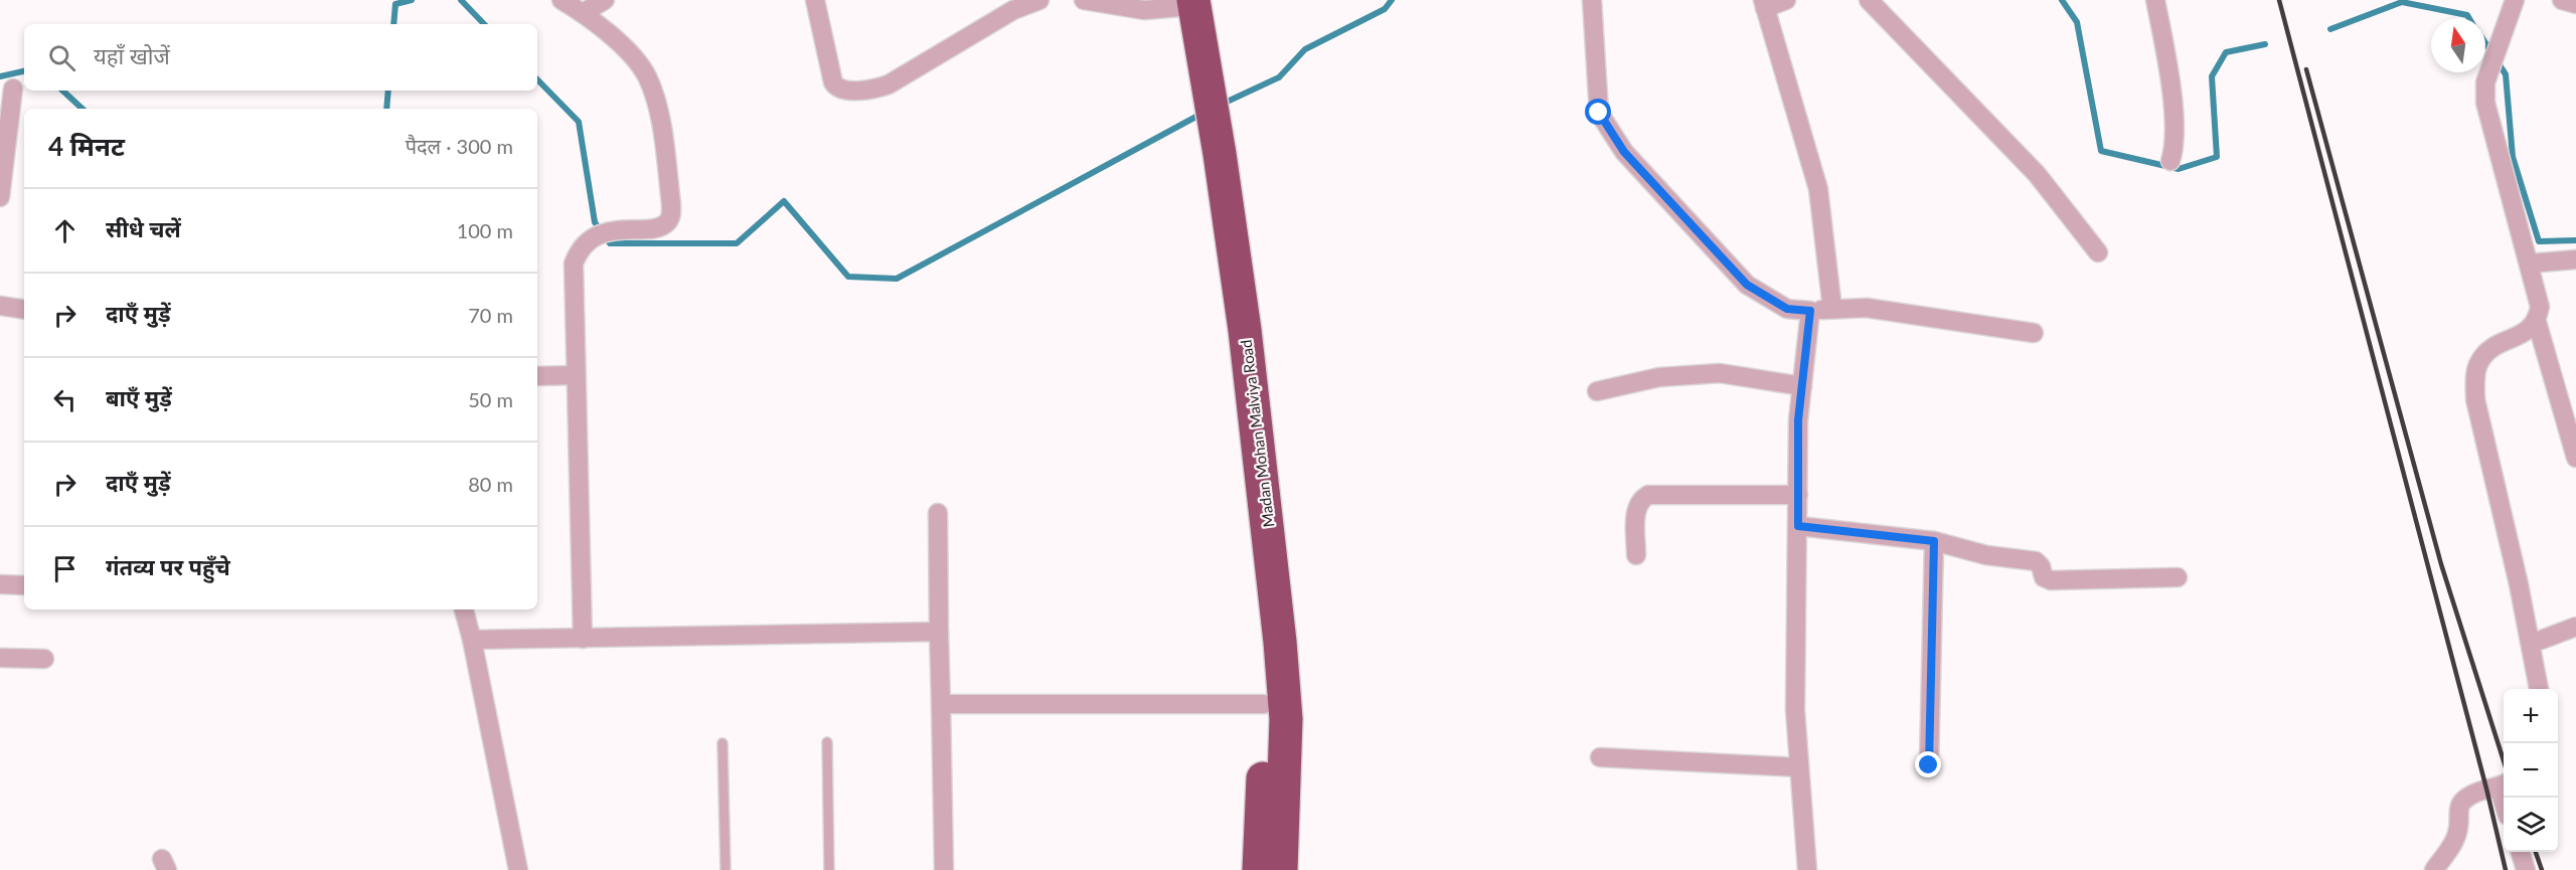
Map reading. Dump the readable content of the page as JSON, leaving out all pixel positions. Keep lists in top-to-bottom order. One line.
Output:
{"streets":{"highway":["Madan Mohan Malviya Road"]},"north":"top","page":{"search":"यहाँ खोजें","heading":["4 मिनट","पैदल · 300 m"],"list":[["सीधे चलें","100 m"],["दाएँ मुड़ें","70 m"],["बाएँ मुड़ें","50 m"],["दाएँ मुड़ें","80 m"],"गंतव्य पर पहुँचे"],"map_buttons":["+","−"]}}
